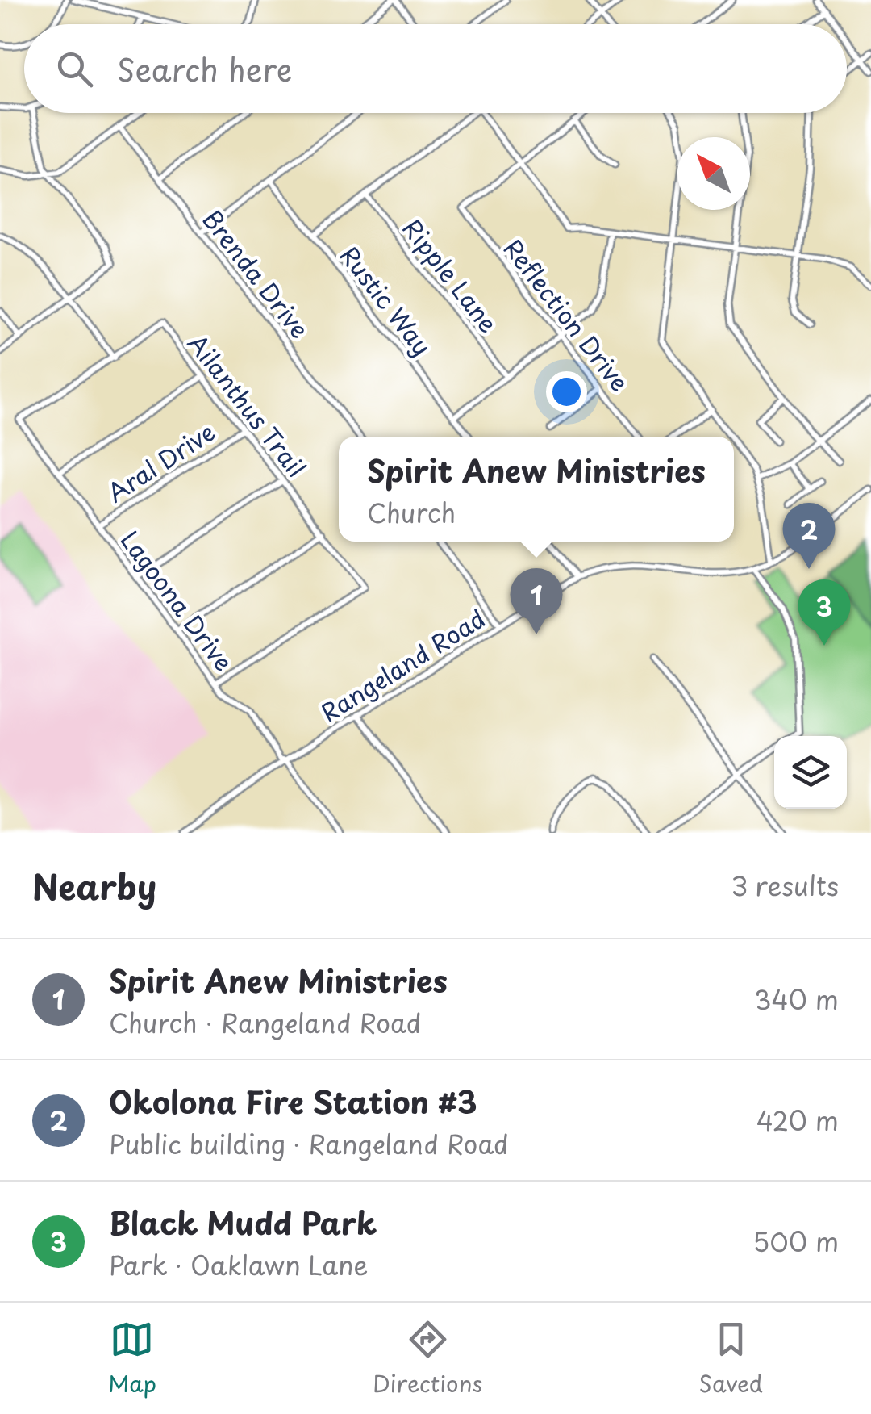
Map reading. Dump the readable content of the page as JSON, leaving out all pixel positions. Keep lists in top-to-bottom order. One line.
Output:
{"streets":{"street":["Brenda Drive","Ripple Lane","Rustic Way","Reflection Drive","Ailanthus Trail","Aral Drive","Lagoona Drive","Rangeland Road"]},"crossings":[["Ailanthus Trail","Aral Drive"],["Ailanthus Trail","Lagoona Drive"],["Aral Drive","Lagoona Drive"],["Lagoona Drive","Rangeland Road"]],"north":"top left","page":{"search":"Search here","popup":["Spirit Anew Ministries","Church"],"pins":["2","1","3"],"heading":["Nearby","3 results"],"list":[{"mark":"1","name":"Spirit Anew Ministries","note":"Church · Rangeland Road","value":"340 m"},{"mark":"2","name":"Okolona Fire Station #3","note":"Public building · Rangeland Road","value":"420 m"},{"mark":"3","name":"Black Mudd Park","note":"Park · Oaklawn Lane","value":"500 m"}],"nav":["Map","Directions","Saved"]}}
